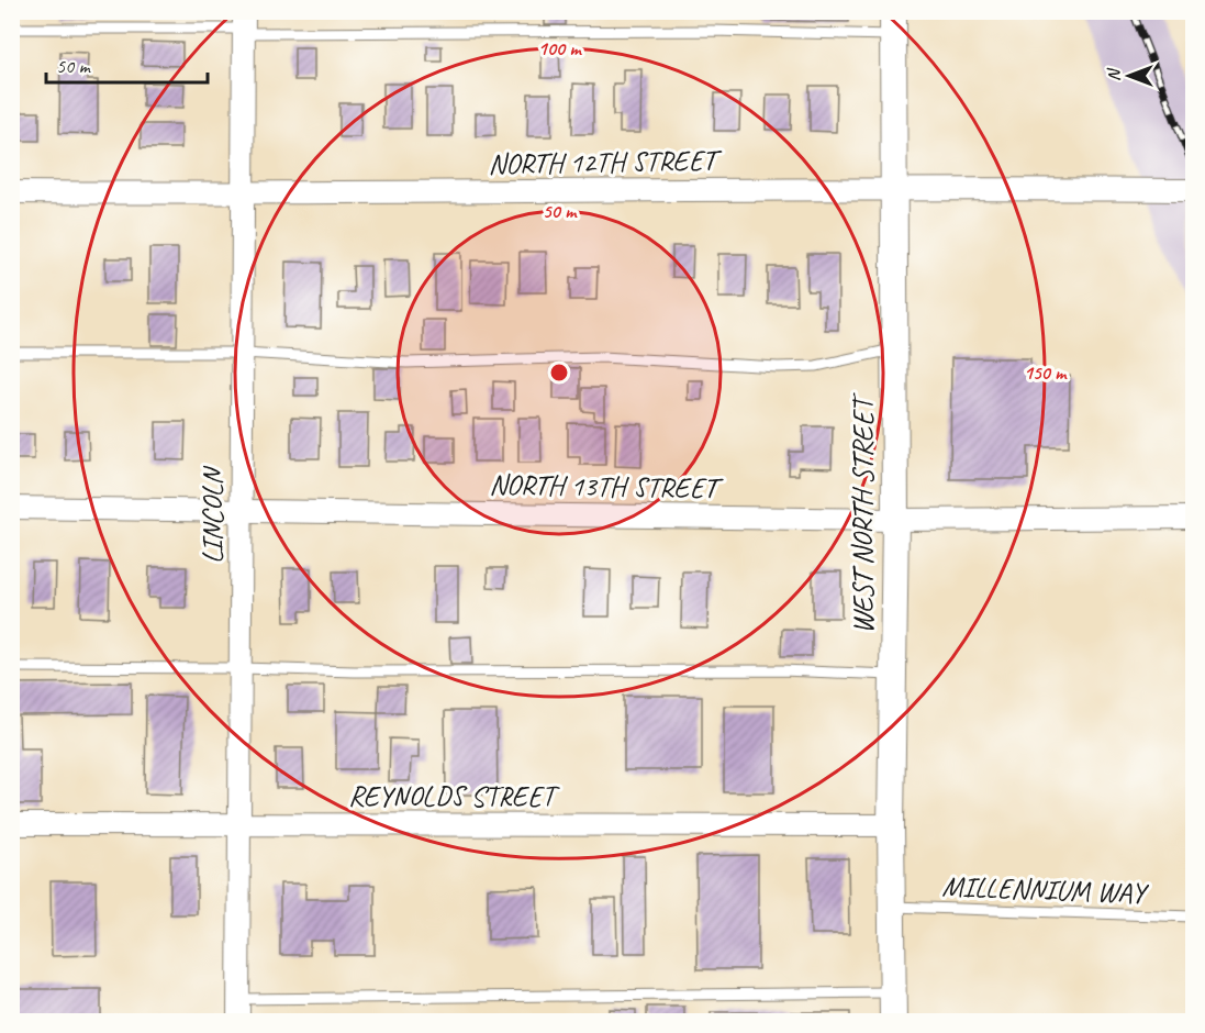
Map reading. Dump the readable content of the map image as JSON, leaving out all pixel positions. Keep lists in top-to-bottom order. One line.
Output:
{"streets":{"street":["NORTH 12TH STREET","NORTH 13TH STREET","LINCOLN","WEST NORTH STREET","REYNOLDS STREET"],"lane":["MILLENNIUM WAY"]},"crossings":[["NORTH 12TH STREET","LINCOLN"],["NORTH 12TH STREET","WEST NORTH STREET"],["NORTH 13TH STREET","LINCOLN"],["NORTH 13TH STREET","WEST NORTH STREET"],["LINCOLN","REYNOLDS STREET"],["WEST NORTH STREET","REYNOLDS STREET"],["WEST NORTH STREET","MILLENNIUM WAY"]],"scale_bar":"50 m","north":"left","rings":["100 m","50 m","150 m"]}
